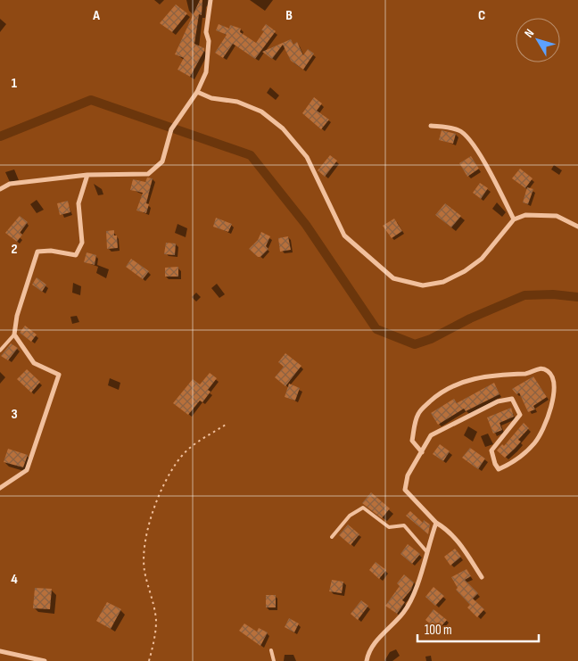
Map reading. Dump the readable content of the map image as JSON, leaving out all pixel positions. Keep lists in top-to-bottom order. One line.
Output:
{"scale_bar":"100 m","north":"top left","grid":{"columns":["A","B","C"],"rows":["1","2","3","4"]}}
